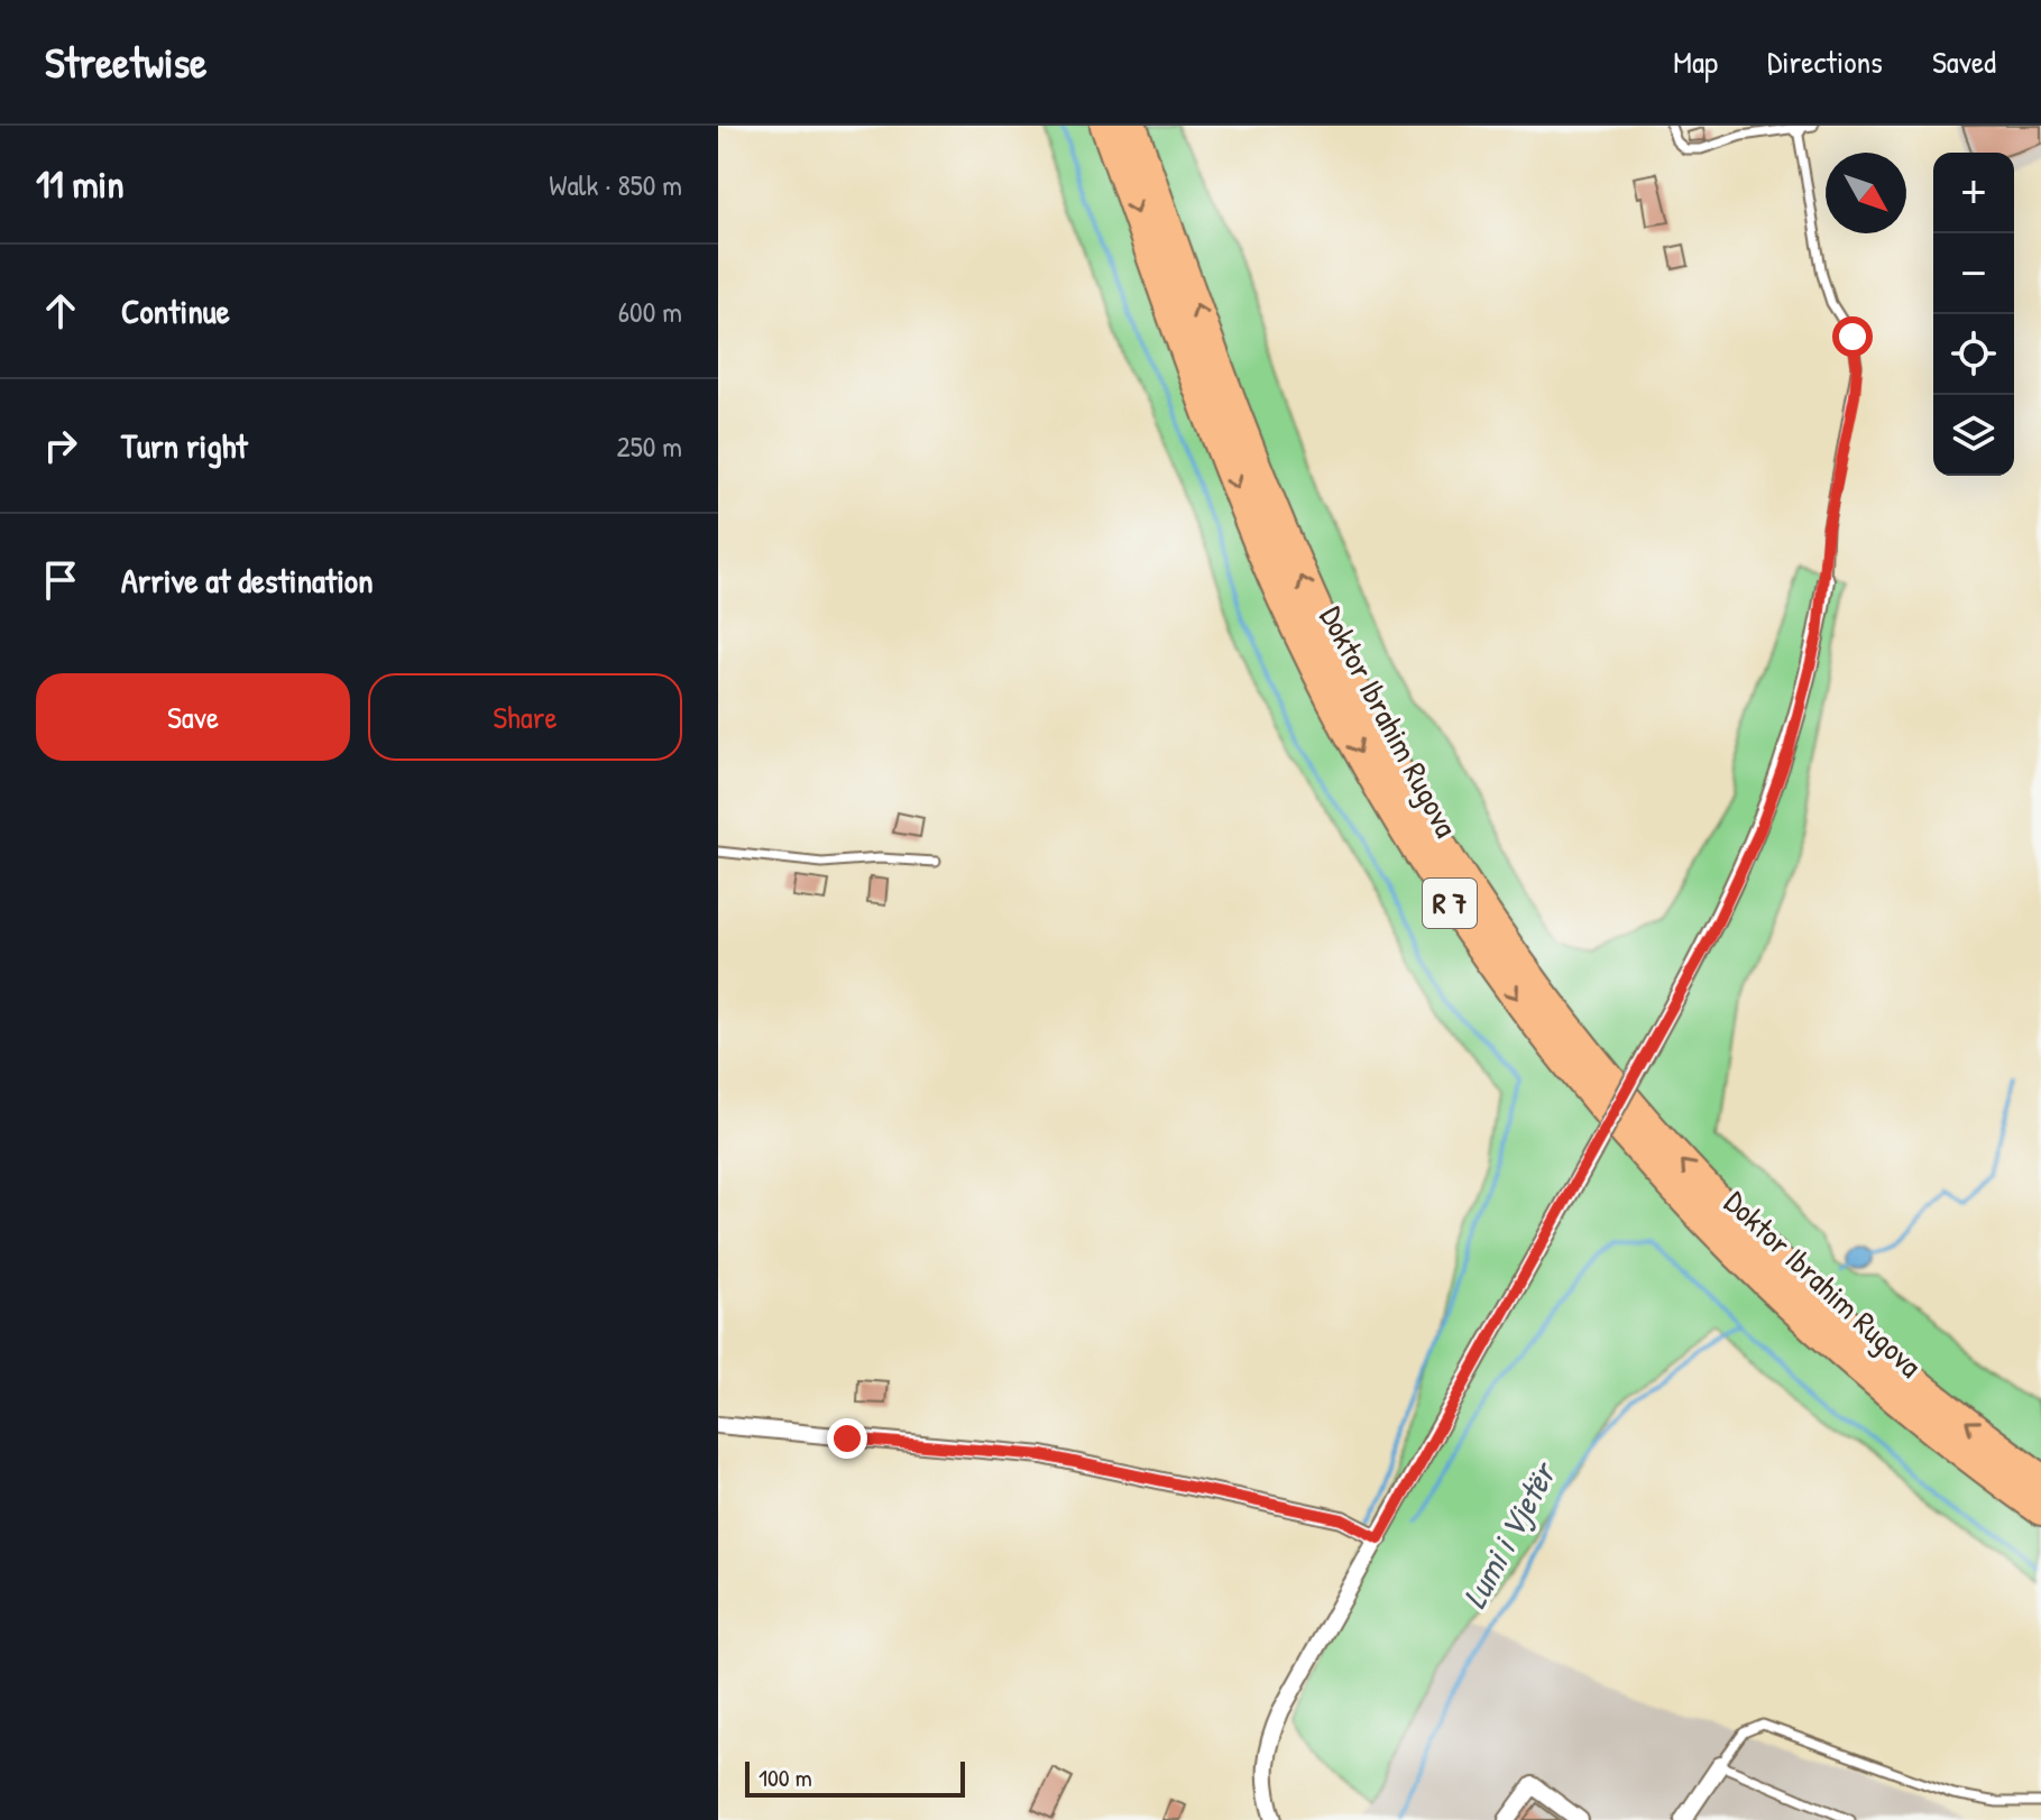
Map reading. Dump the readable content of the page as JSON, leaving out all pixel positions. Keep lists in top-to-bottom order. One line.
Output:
{"streets":{"highway":["Doktor Ibrahim Rugova","R 7"]},"water":["Lumi i Vjetër"],"scale_bar":"100 m","north":"bottom right","page":{"header":"Streetwise","nav":["Map","Directions","Saved"],"heading":["11 min","Walk · 850 m"],"map_buttons":["+","−"],"list":[["Continue","600 m"],["Turn right","250 m"],"Arrive at destination"],"buttons":["Save","Share"],"scale":"100 m"}}
